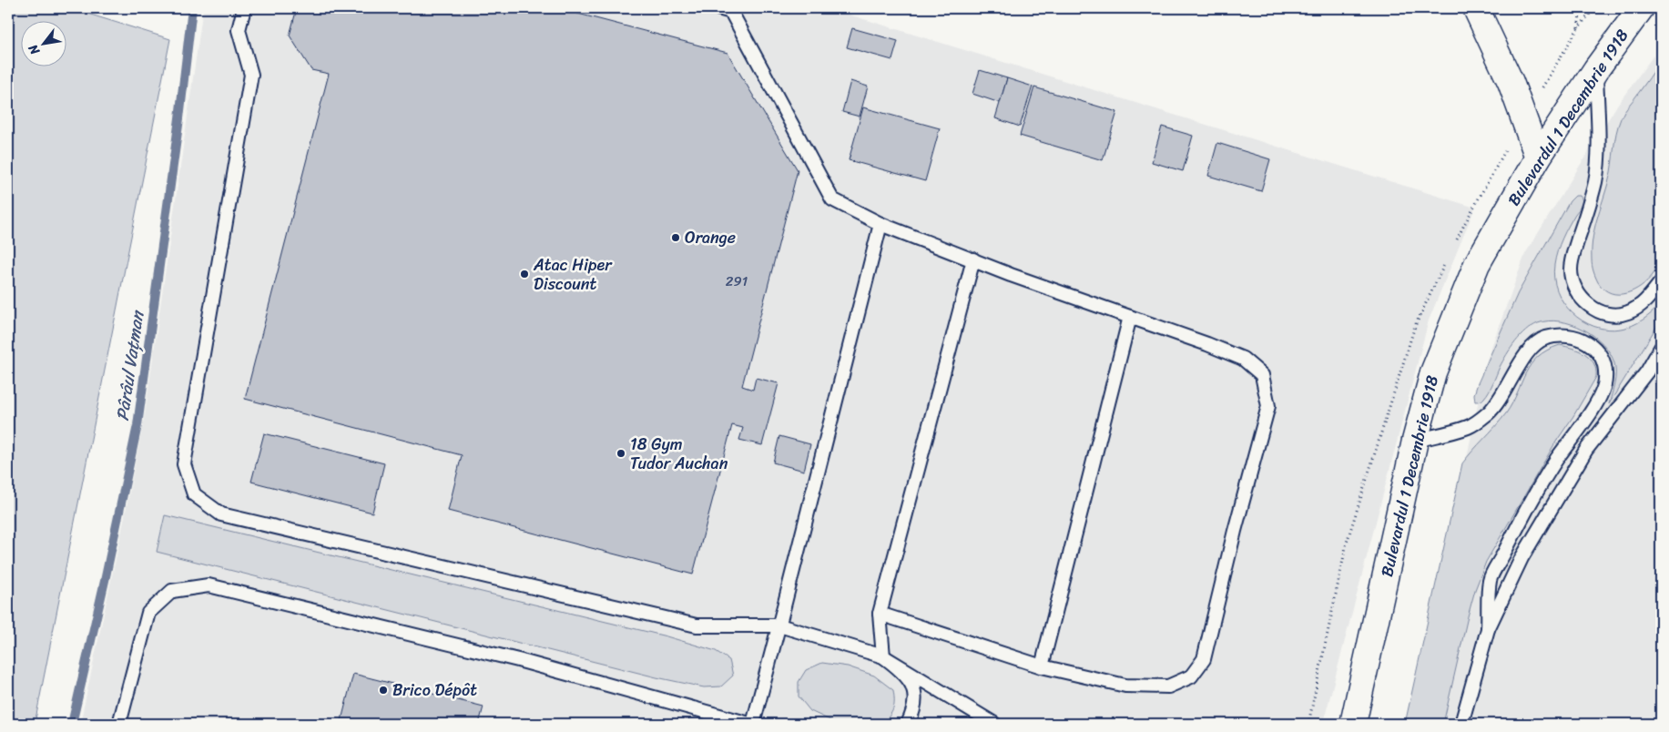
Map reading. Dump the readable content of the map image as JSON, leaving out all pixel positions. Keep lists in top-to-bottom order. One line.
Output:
{"streets":{"main road":["Bulevardul 1 Decembrie 1918"]},"water":["Pârâul Vațman"],"places":["Orange","Atac Hiper Discount","18 Gym Tudor Auchan","Brico Dépôt"],"house_numbers":["291"],"north":"bottom left"}
